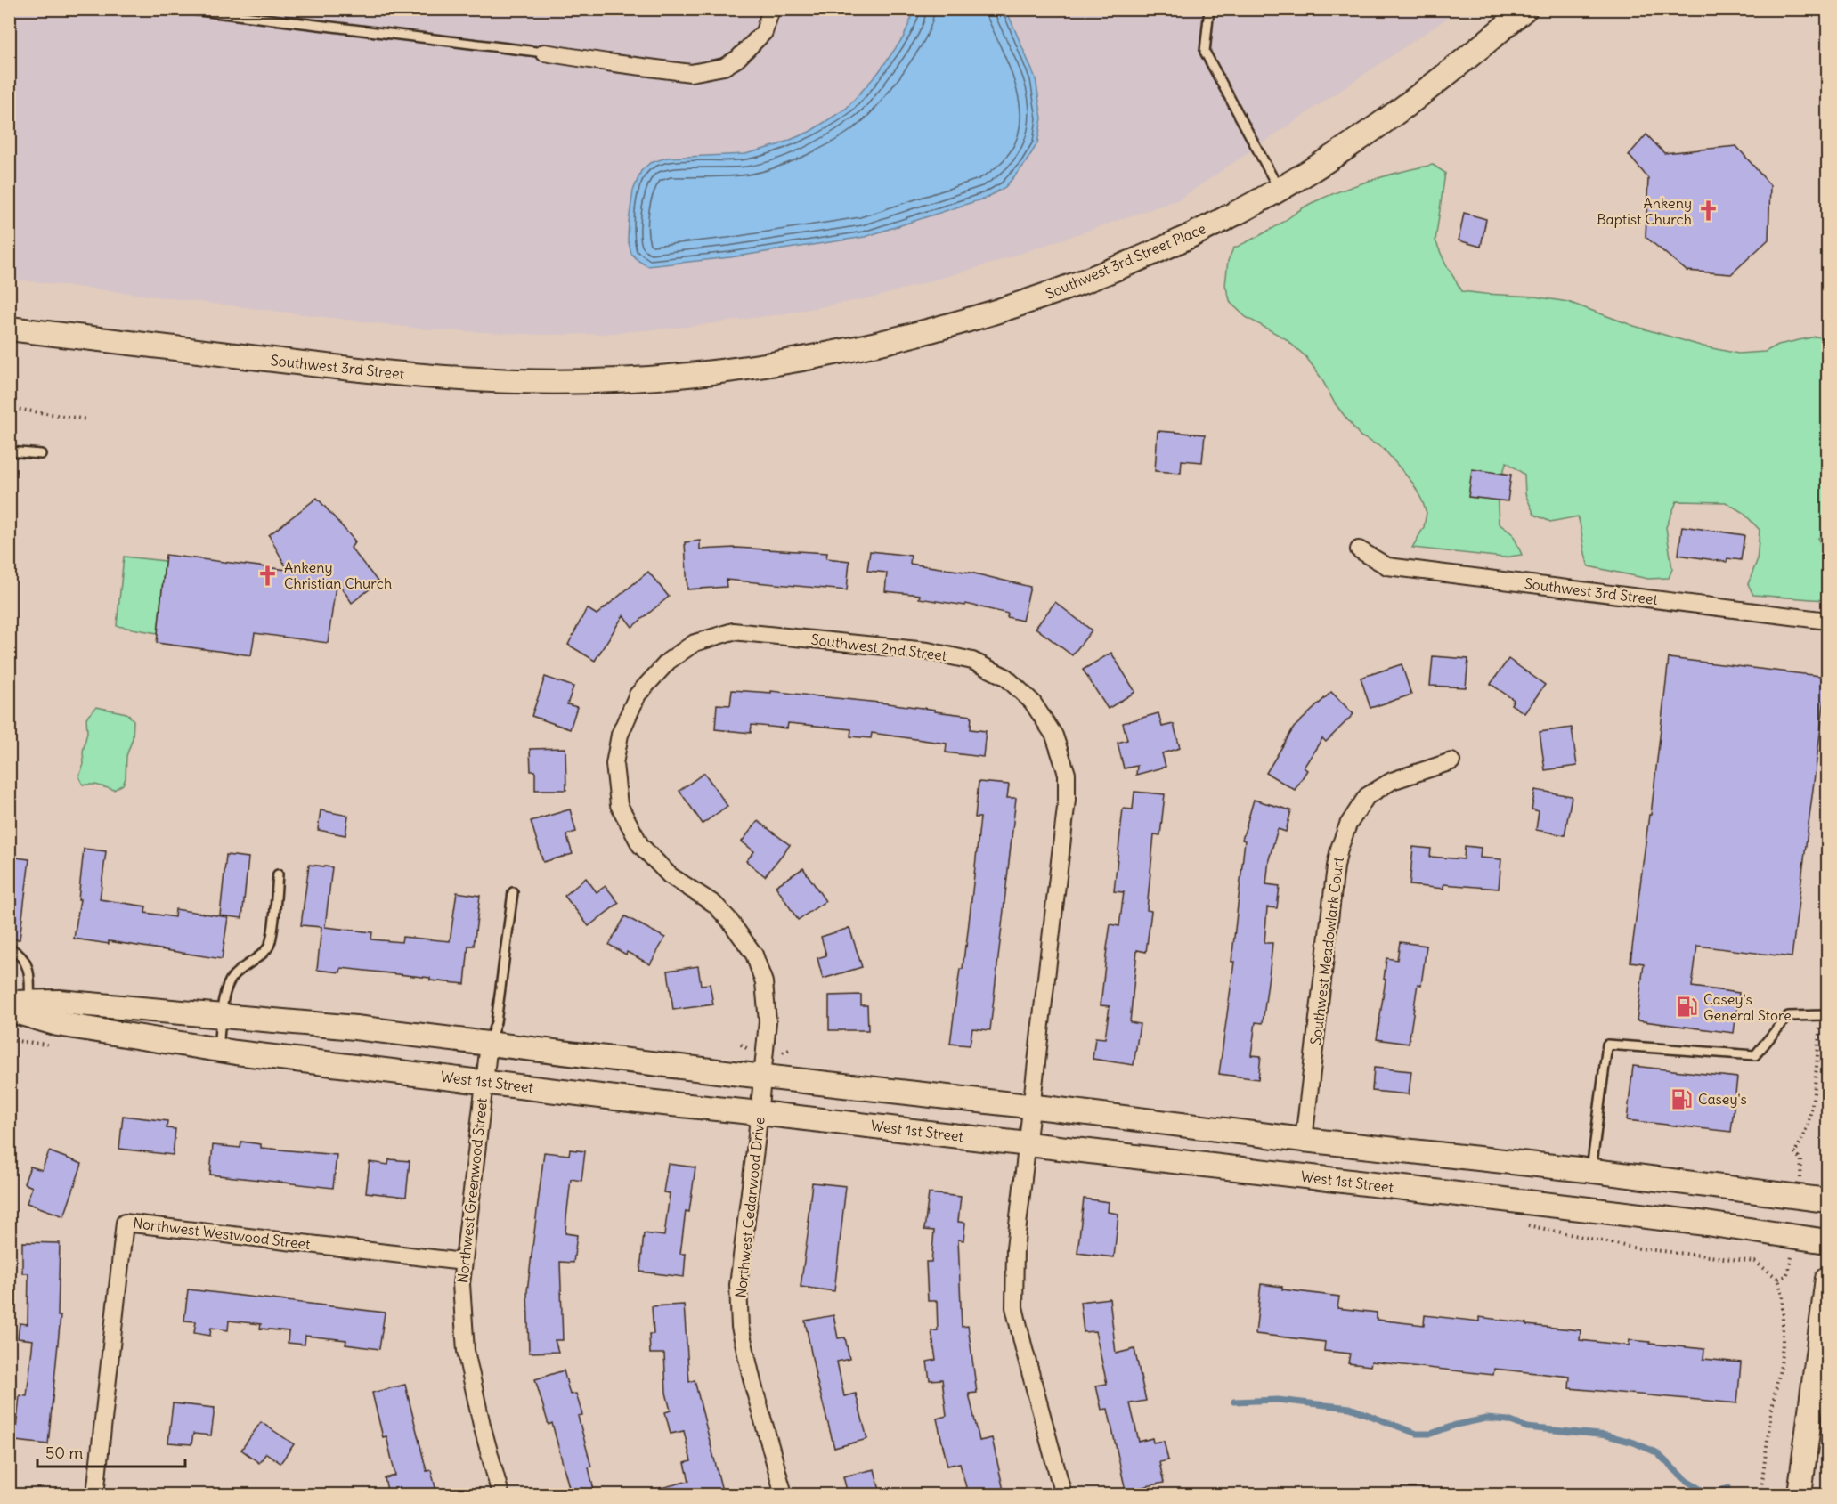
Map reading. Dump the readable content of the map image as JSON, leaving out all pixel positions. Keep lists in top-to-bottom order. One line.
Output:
{"streets":{"main road":["Southwest 3rd Street Place","Southwest 3rd Street","West 1st Street"],"street":["Southwest 2nd Street","Southwest Meadowlark Court","Northwest Greenwood Street","Northwest Cedarwood Drive","Northwest Westwood Street"]},"crossings":[["Southwest 3rd Street Place","Southwest 3rd Street"],["Southwest 2nd Street","West 1st Street"],["Southwest 2nd Street","Northwest Cedarwood Drive"],["West 1st Street","Northwest Greenwood Street"],["West 1st Street","Northwest Cedarwood Drive"],["Northwest Greenwood Street","Northwest Westwood Street"]],"places":{"church":["Ankeny Baptist Church","Ankeny Christian Church"],"fuel station":["Casey's General Store","Casey's"]},"scale_bar":"50 m"}
